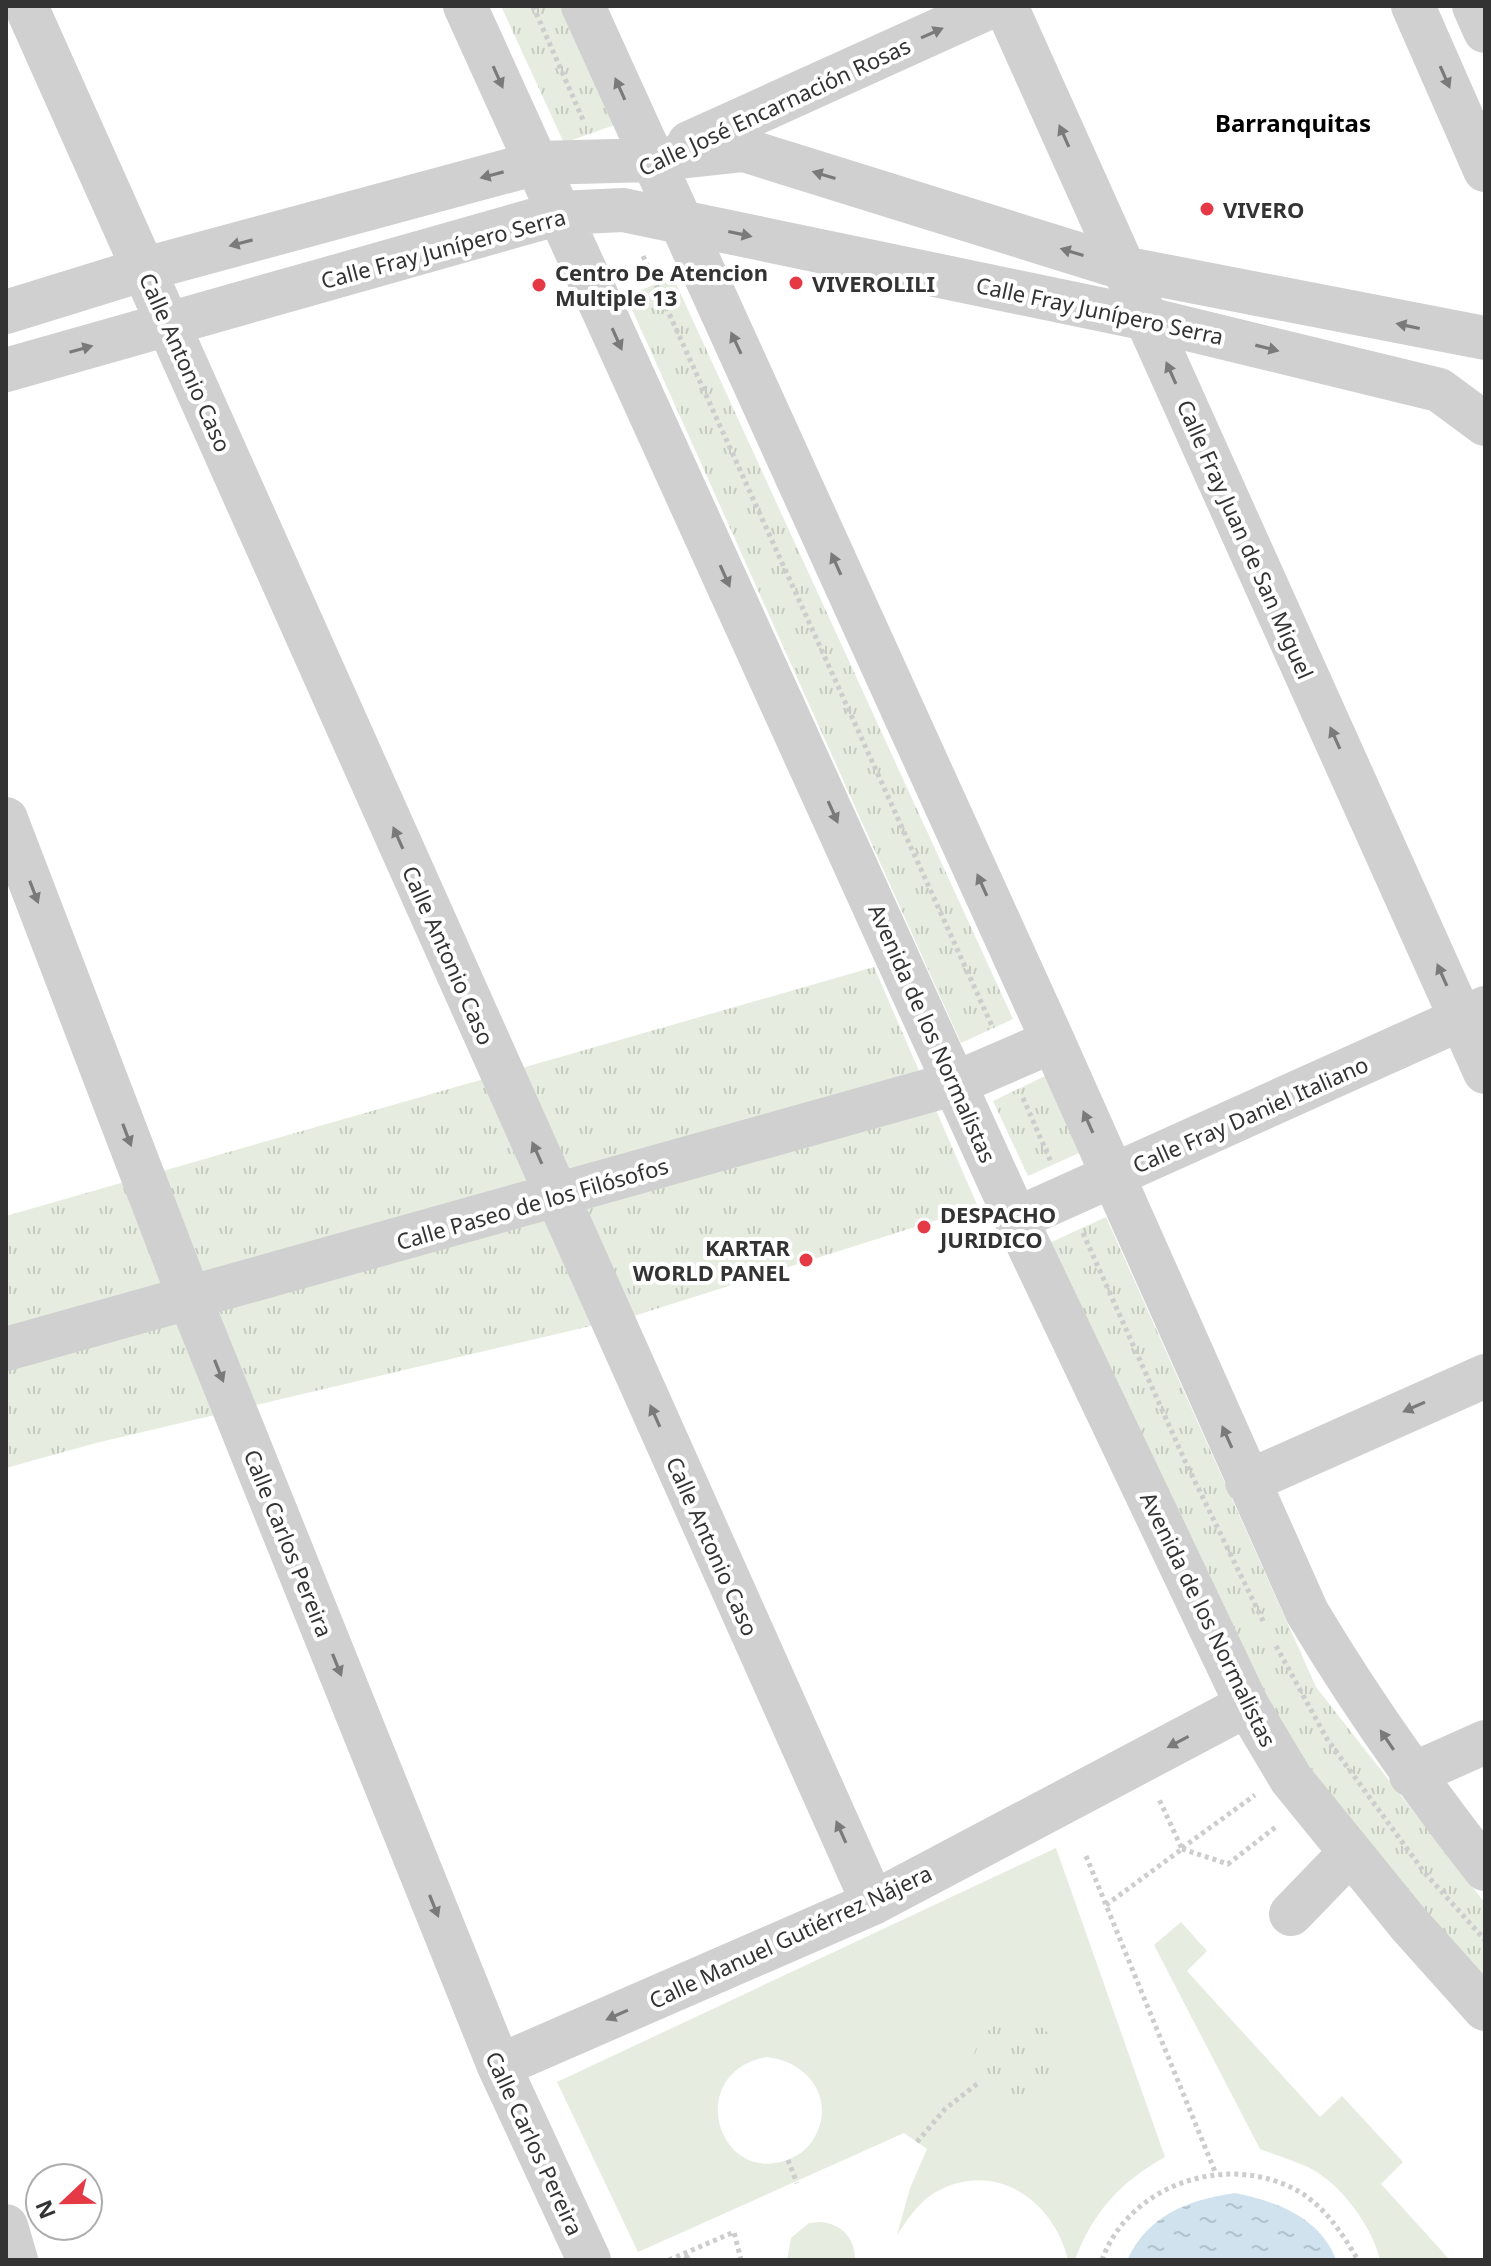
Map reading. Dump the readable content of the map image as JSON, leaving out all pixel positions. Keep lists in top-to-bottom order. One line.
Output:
{"streets":{"street":["Calle José Encarnación Rosas","Calle Fray Junípero Serra","Calle Antonio Caso","Calle Fray Juan de San Miguel","Avenida de los Normalistas","Calle Fray Daniel Italiano","Calle Paseo de los Filósofos","Calle Carlos Pereira","Calle Manuel Gutiérrez Nájera"]},"crossings":[["Calle José Encarnación Rosas","Calle Fray Junípero Serra"],["Calle José Encarnación Rosas","Avenida de los Normalistas"],["Calle Fray Junípero Serra","Calle Antonio Caso"],["Calle Fray Junípero Serra","Calle Fray Juan de San Miguel"],["Calle Fray Junípero Serra","Avenida de los Normalistas"],["Calle Antonio Caso","Calle Paseo de los Filósofos"],["Calle Antonio Caso","Calle Manuel Gutiérrez Nájera"],["Calle Fray Juan de San Miguel","Calle Fray Daniel Italiano"],["Avenida de los Normalistas","Calle Fray Daniel Italiano"],["Avenida de los Normalistas","Calle Paseo de los Filósofos"],["Avenida de los Normalistas","Calle Manuel Gutiérrez Nájera"],["Calle Paseo de los Filósofos","Calle Carlos Pereira"],["Calle Carlos Pereira","Calle Manuel Gutiérrez Nájera"]],"one_way":["Calle José Encarnación Rosas","Calle Antonio Caso","Calle Carlos Pereira","Calle Manuel Gutiérrez Nájera"],"districts":["Barranquitas"],"places":["VIVERO","VIVEROLILI","Centro De Atencion Multiple 13","DESPACHO JURIDICO","KARTAR WORLD PANEL"],"north":"left"}
